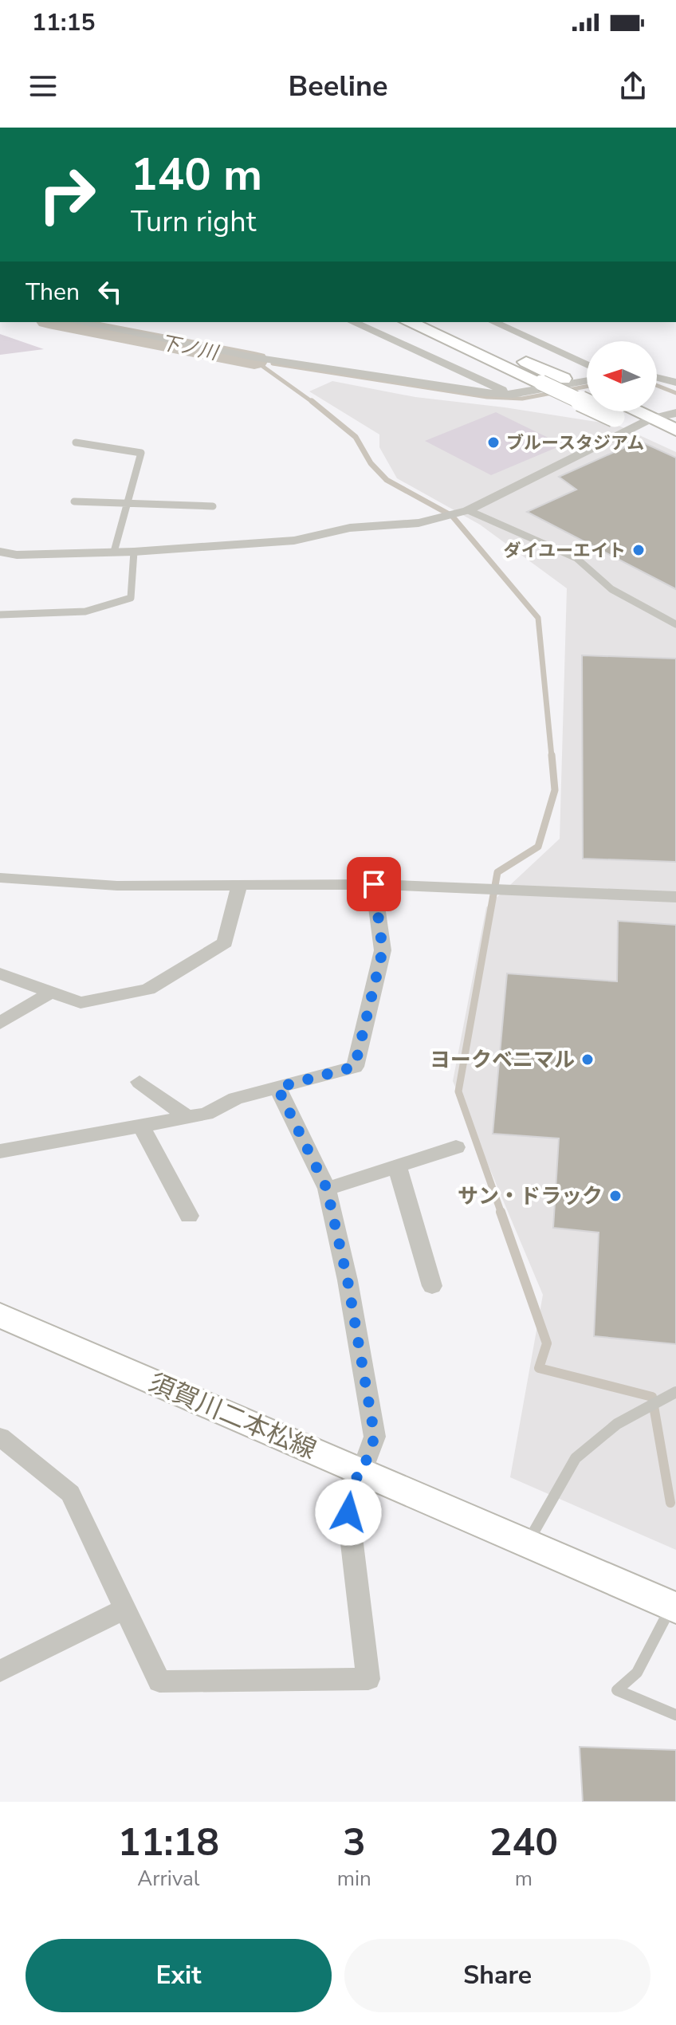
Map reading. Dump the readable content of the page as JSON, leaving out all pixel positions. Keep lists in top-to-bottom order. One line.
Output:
{"streets":{"street":["須賀川二本松線"]},"water":["下ノ川"],"places":["ブルースタジアム","ダイユーエイト","ヨークベニマル","サン・ドラック"],"north":"left","page":{"status":"11:15","header":"Beeline","turn":["140 m","Turn right"],"then":"Then","eta":["11:18","Arrival","3","min","240","m"],"buttons":["Exit","Share"]}}
